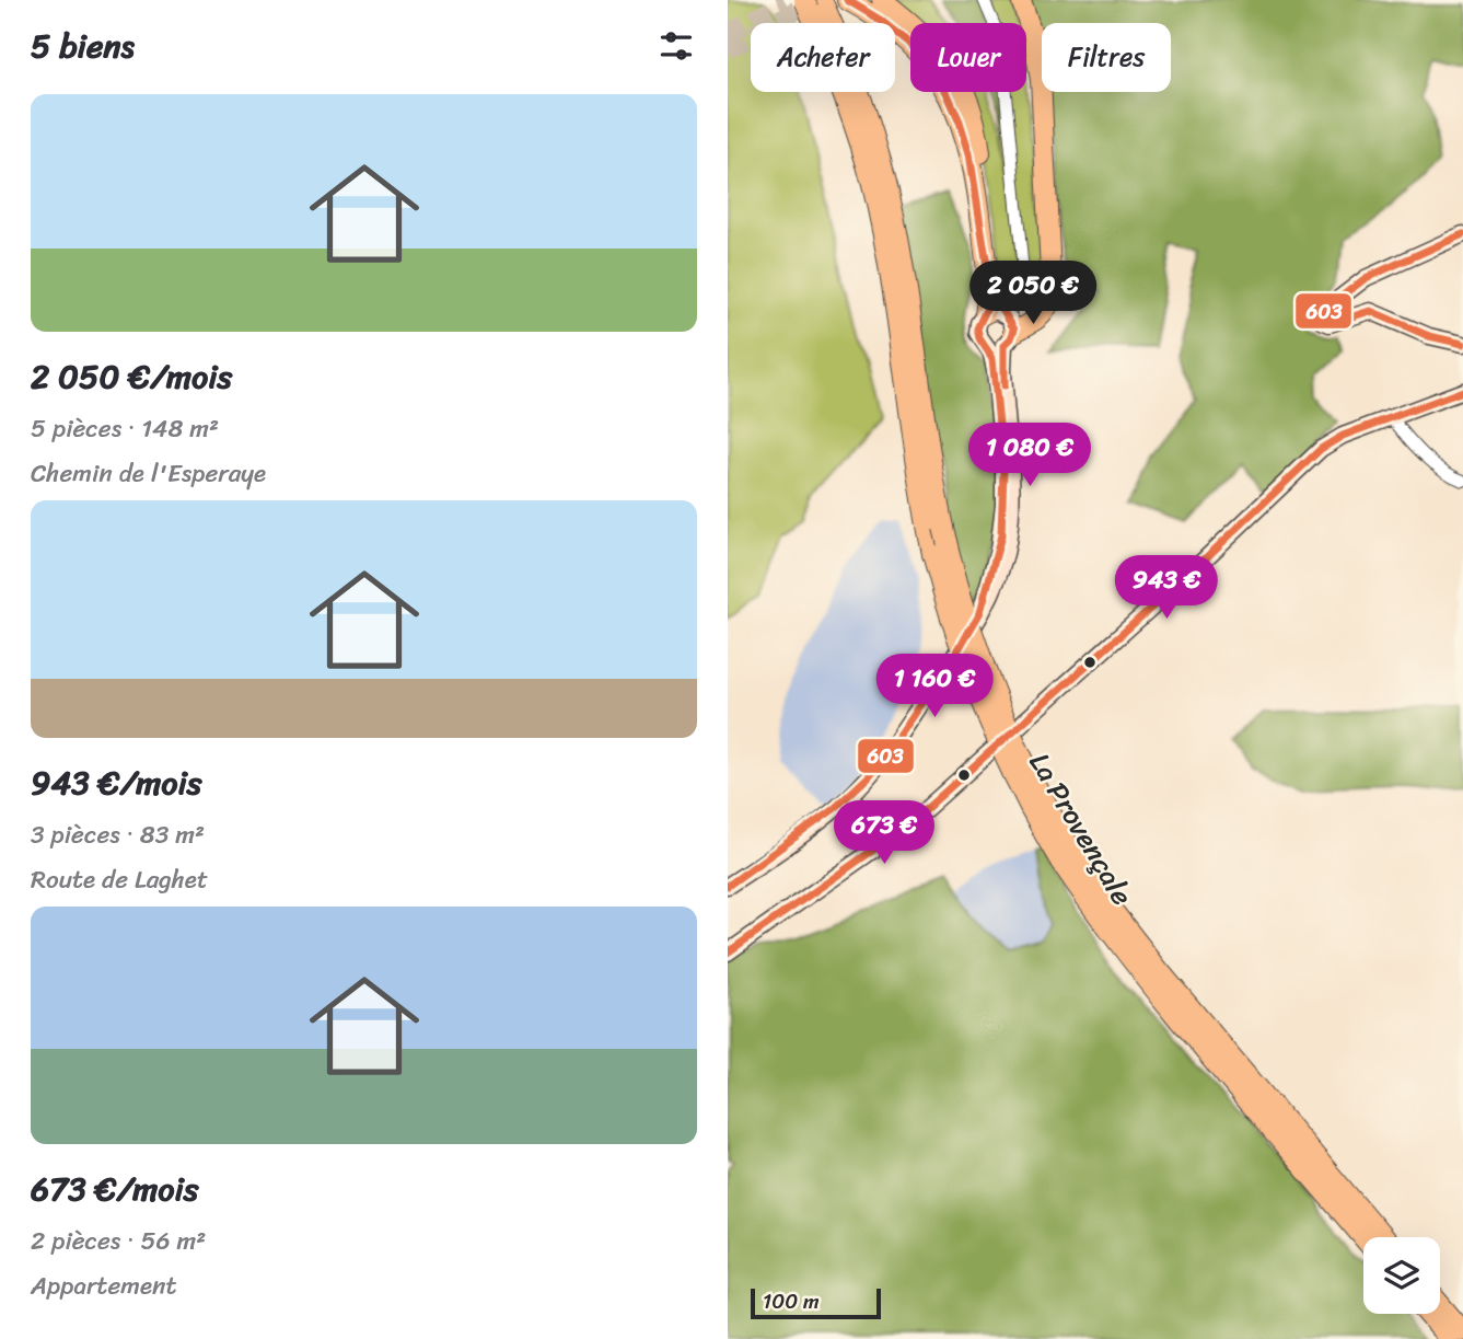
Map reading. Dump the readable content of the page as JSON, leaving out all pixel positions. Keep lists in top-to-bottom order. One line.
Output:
{"streets":{"highway":["La Provençale"]},"lines":["transit line 603"],"scale_bar":"100 m","page":{"heading":"5 biens","chip":["Acheter","Louer","Filtres"],"list":[{"name":"2 050 €/mois","note":"5 pièces · 148 m² · Chemin de l'Esperaye"},{"name":"943 €/mois","note":"3 pièces · 83 m² · Route de Laghet"},{"name":"673 €/mois","note":"2 pièces · 56 m² · Appartement"}],"price":["2 050 €","1 080 €","943 €","1 160 €","673 €"],"scale":"100 m"}}
